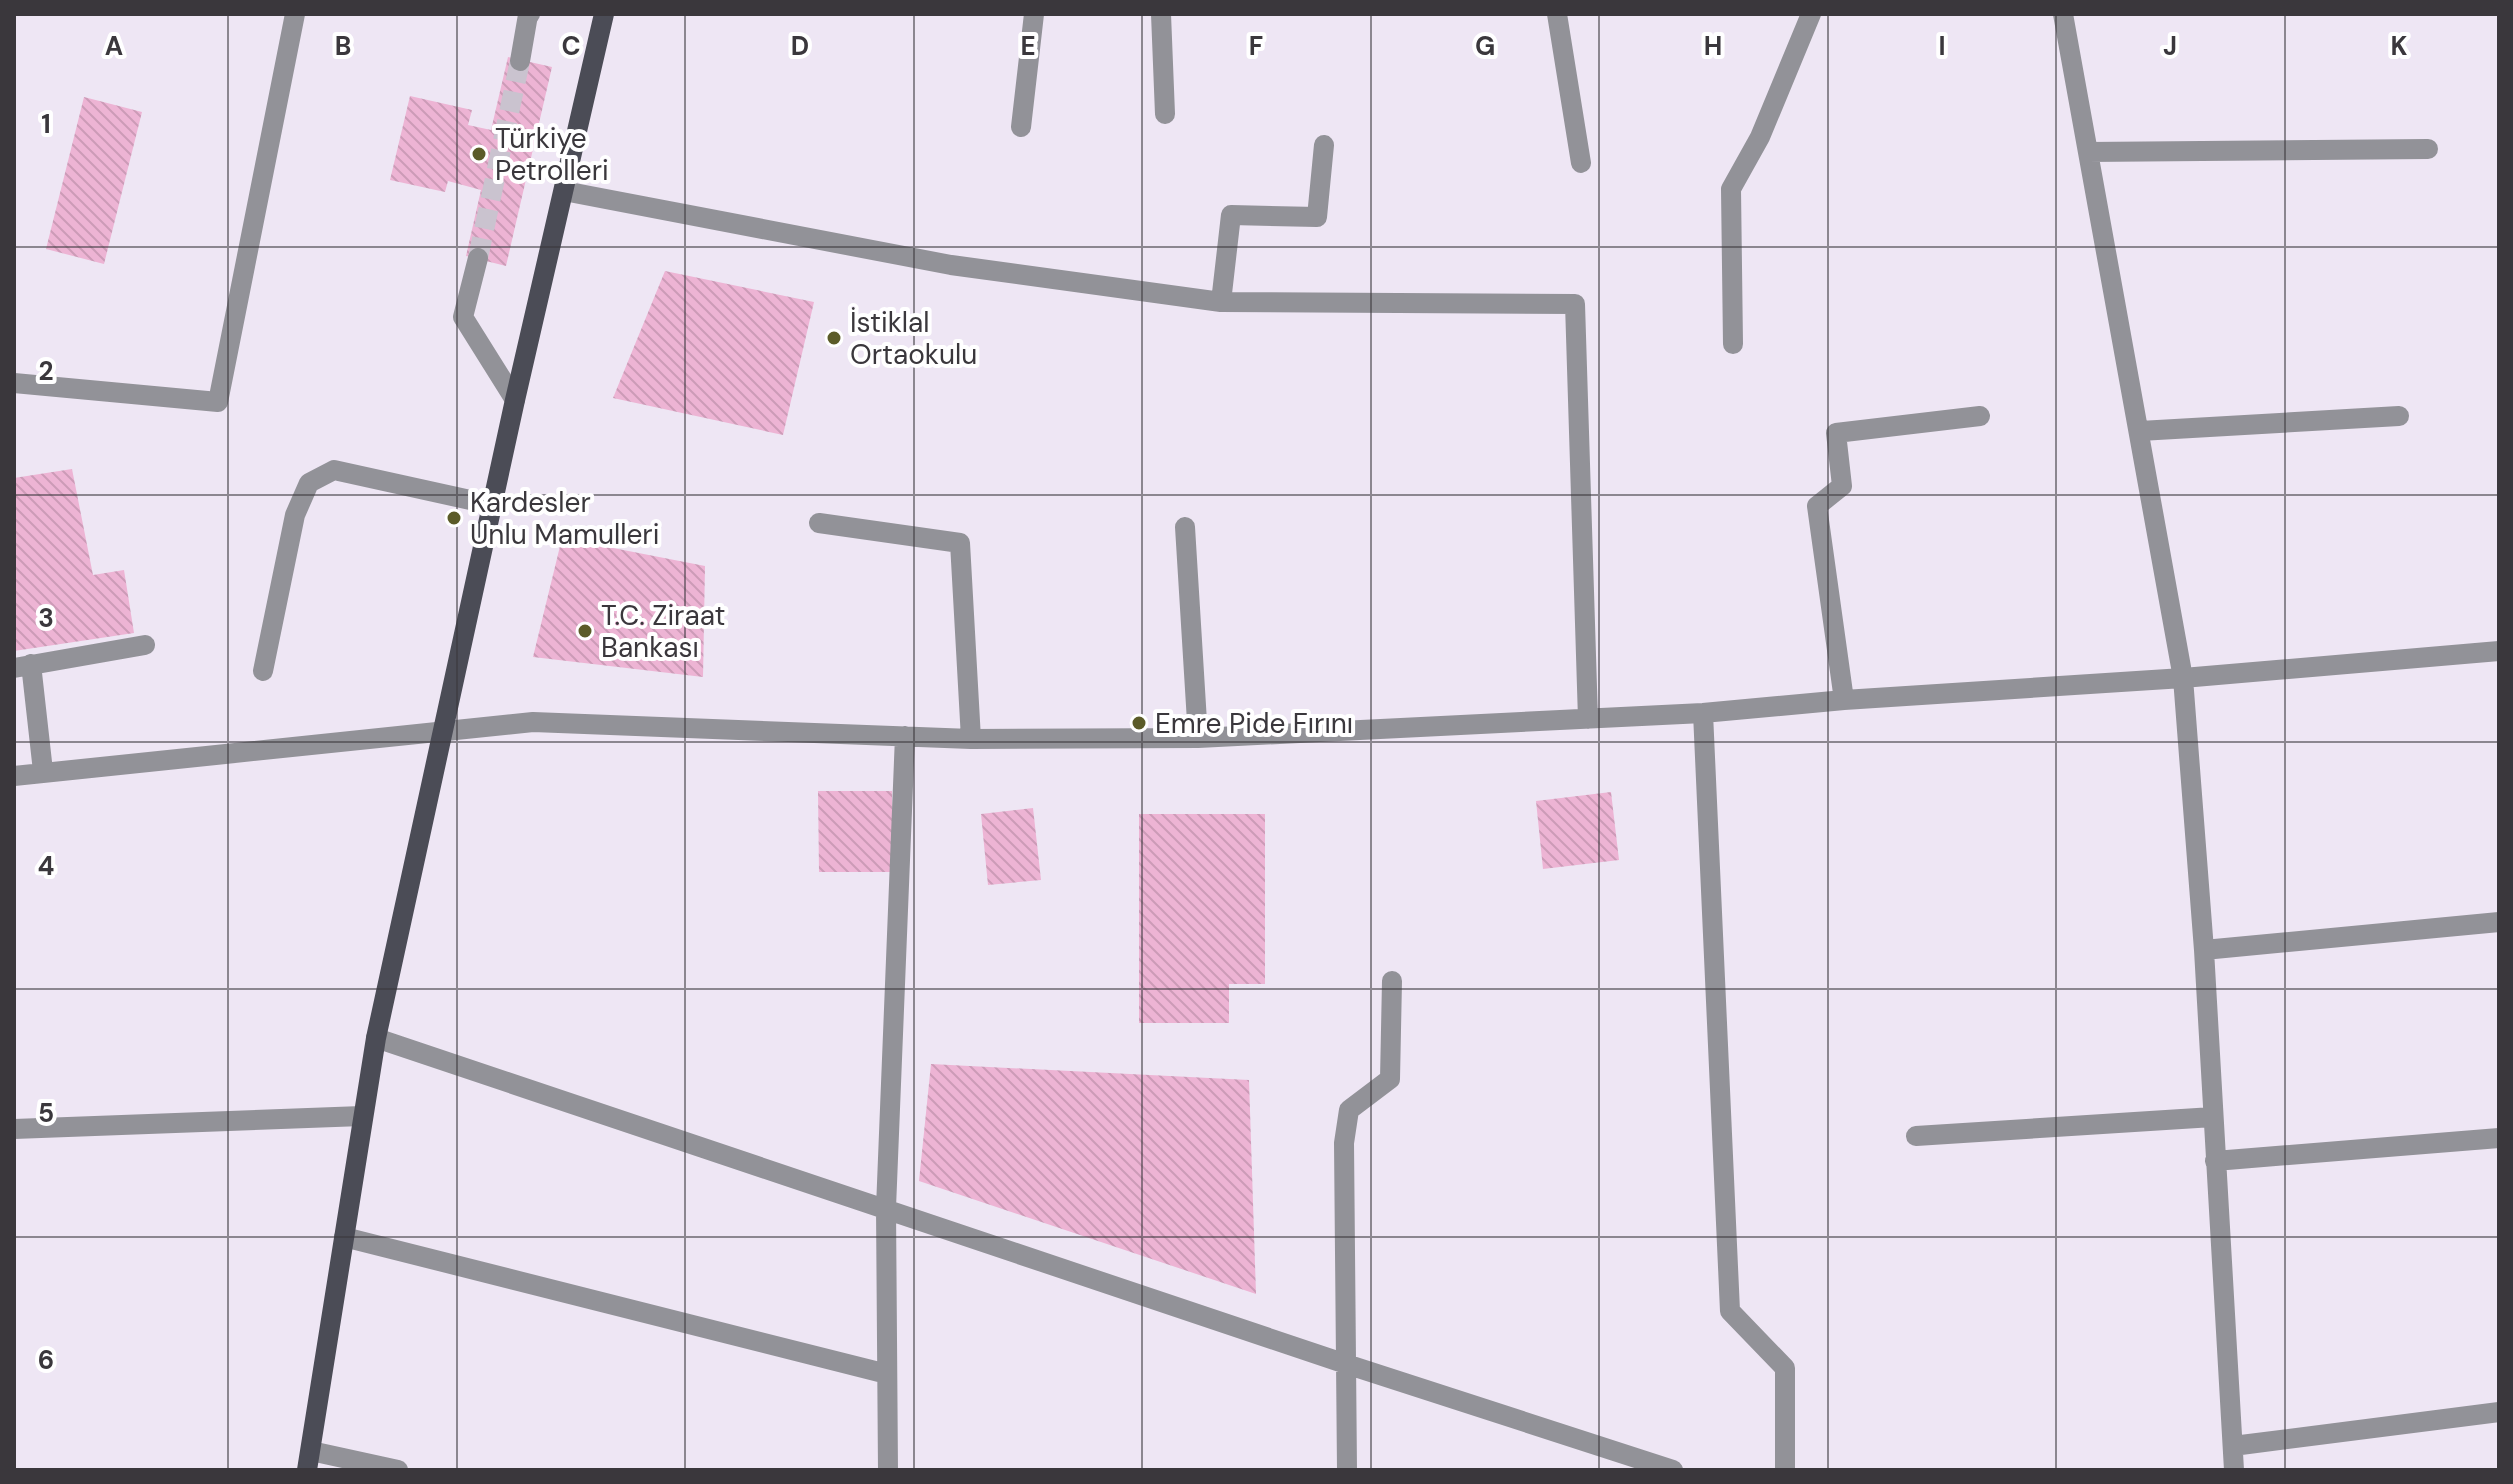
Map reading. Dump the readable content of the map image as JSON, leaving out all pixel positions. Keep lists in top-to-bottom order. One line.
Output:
{"places":["Türkiye Petrolleri","İstiklal Ortaokulu","Kardesler Unlu Mamulleri","T.C. Ziraat Bankası","Emre Pide Fırını"],"grid":{"columns":["A","B","C","D","E","F","G","H","I","J","K"],"rows":["1","2","3","4","5","6"]}}
